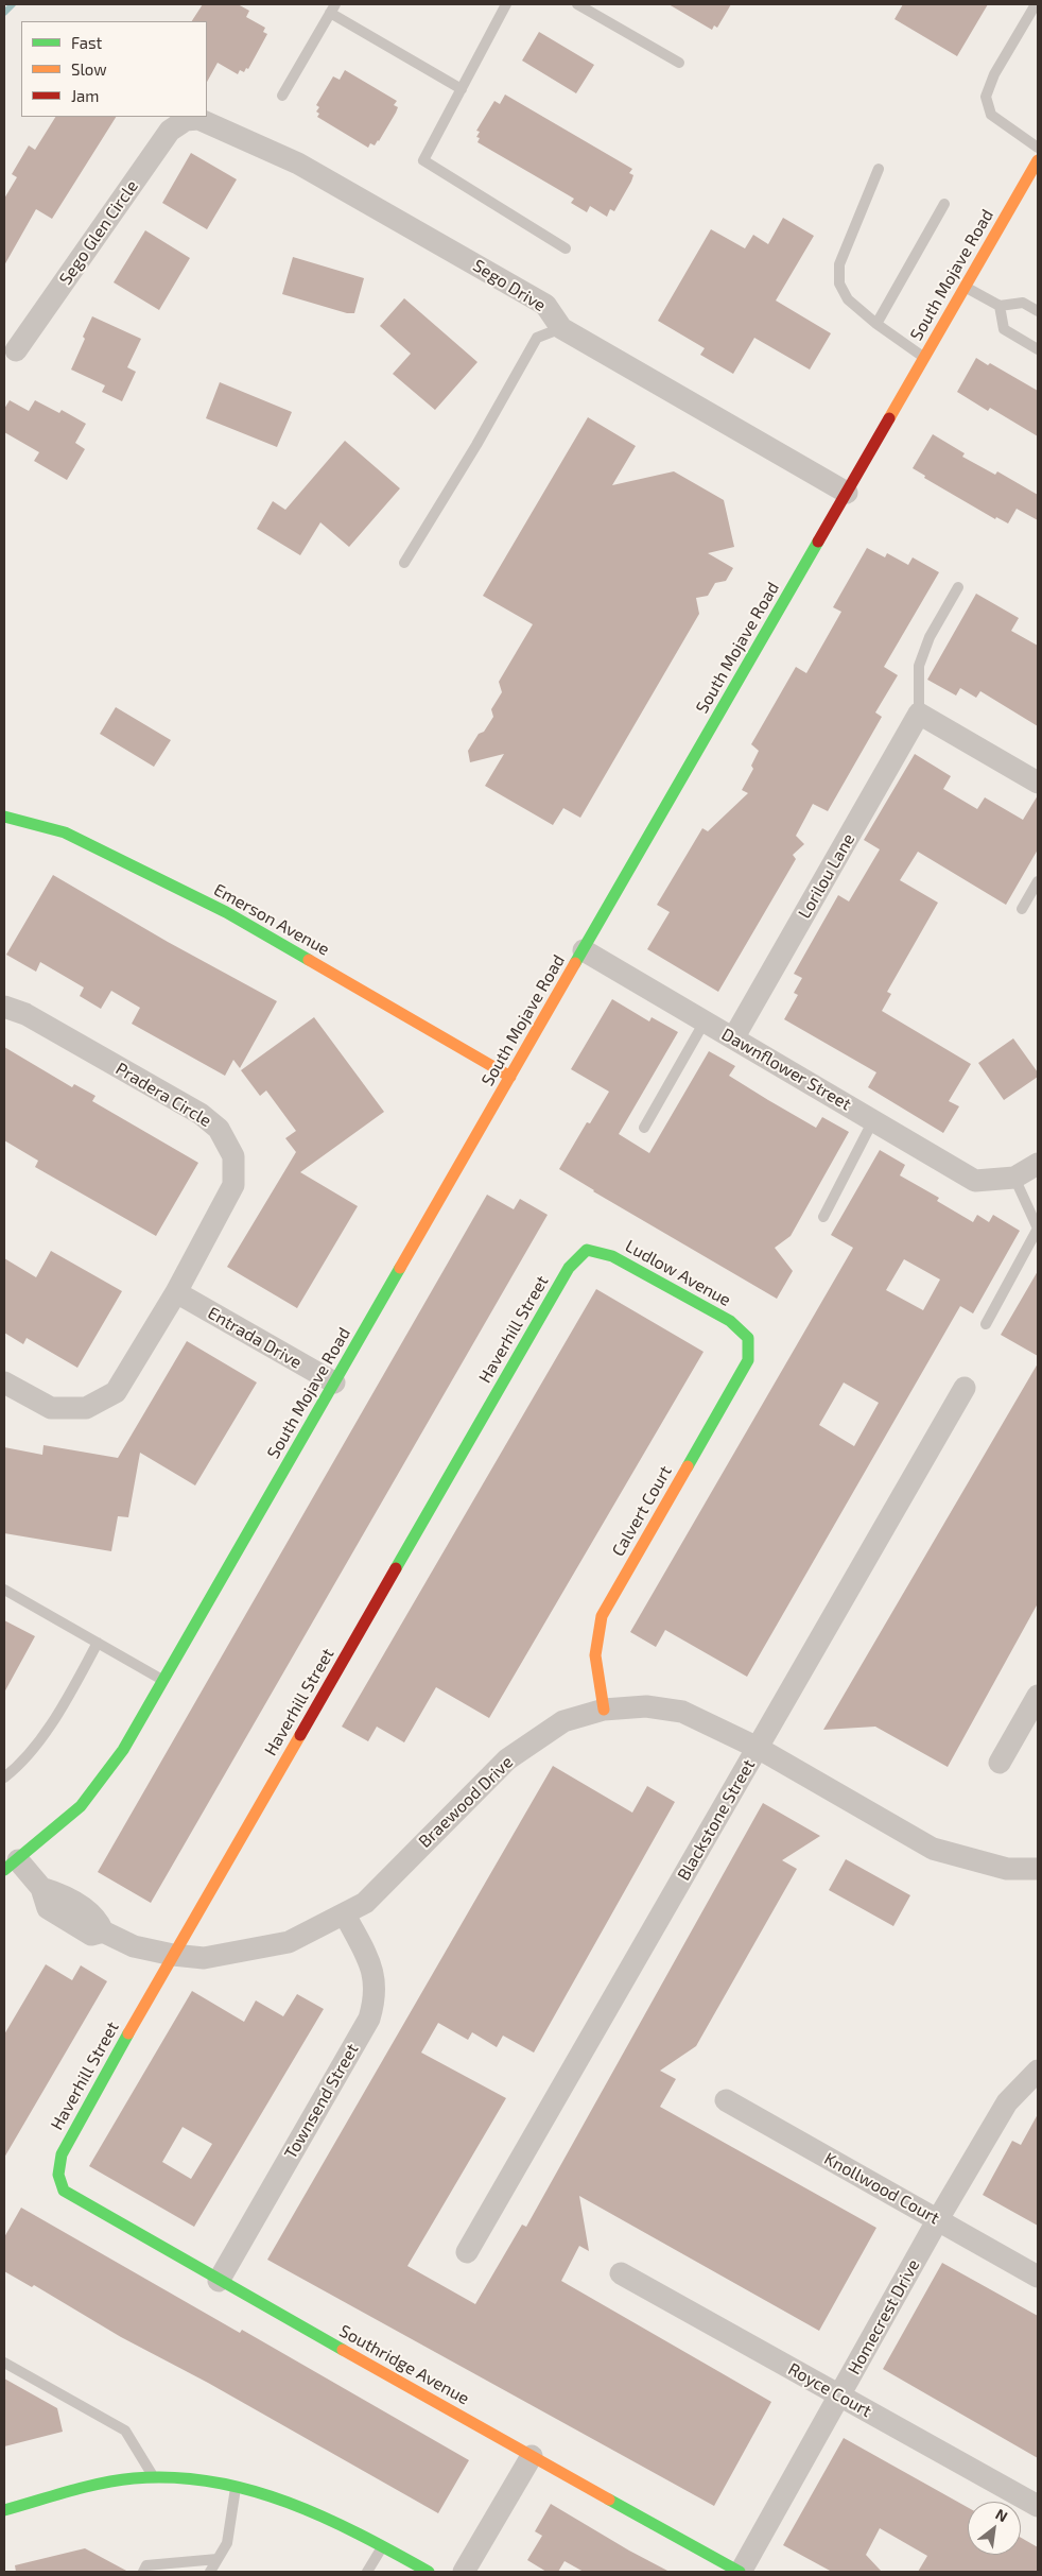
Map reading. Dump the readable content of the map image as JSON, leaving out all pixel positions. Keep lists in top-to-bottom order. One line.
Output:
{"streets":{"street":["Sego Glen Circle","South Mojave Road","Sego Drive","Lorilou Lane","Emerson Avenue","Dawnflower Street","Pradera Circle","Ludlow Avenue","Haverhill Street","Entrada Drive","Calvert Court","Braewood Drive","Blackstone Street","Townsend Street","Knollwood Court","Homecrest Drive","Southridge Avenue","Royce Court"]},"crossings":[["Sego Glen Circle","Sego Drive"],["South Mojave Road","Sego Drive"],["South Mojave Road","Emerson Avenue"],["South Mojave Road","Dawnflower Street"],["South Mojave Road","Entrada Drive"],["South Mojave Road","Braewood Drive"],["Lorilou Lane","Dawnflower Street"],["Pradera Circle","Entrada Drive"],["Ludlow Avenue","Haverhill Street"],["Ludlow Avenue","Calvert Court"],["Haverhill Street","Braewood Drive"],["Haverhill Street","Southridge Avenue"],["Calvert Court","Braewood Drive"],["Braewood Drive","Blackstone Street"],["Braewood Drive","Townsend Street"],["Townsend Street","Southridge Avenue"],["Knollwood Court","Homecrest Drive"],["Homecrest Drive","Southridge Avenue"],["Homecrest Drive","Royce Court"]],"legend":["Fast","Slow","Jam"],"north":"top right"}
